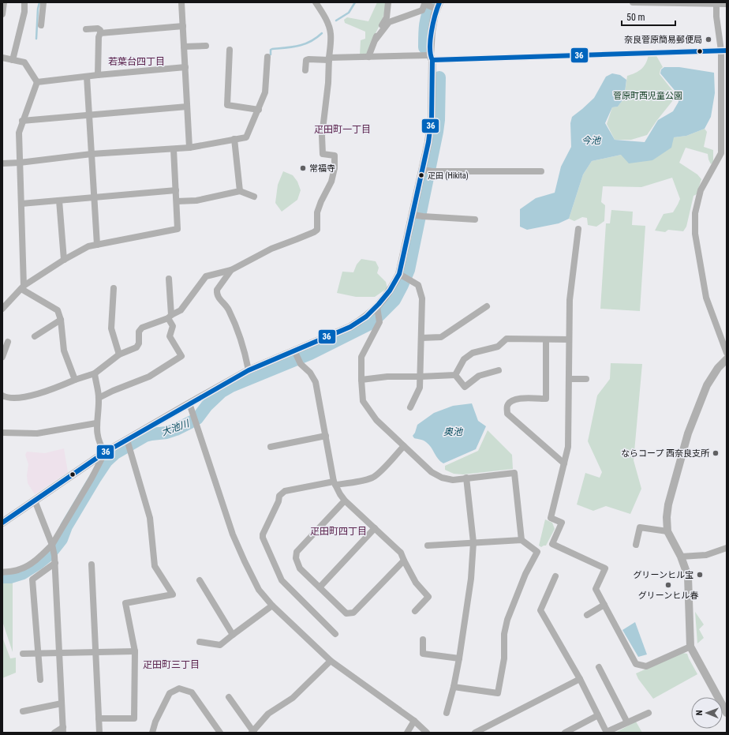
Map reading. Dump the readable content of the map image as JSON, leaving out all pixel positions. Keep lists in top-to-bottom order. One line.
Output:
{"districts":["若葉台四丁目","疋田町一丁目","疋田町四丁目","疋田町三丁目"],"water":["今池","大池川","奥池"],"parks":["菅原町西児童公園"],"places":["奈良菅原簡易郵便局","常福寺","疋田 (Hikita)","ならコープ 西奈良支所","グリーンヒル宝","グリーンヒル春"],"lines":["transit line 36"],"scale_bar":"50 m","north":"left"}
